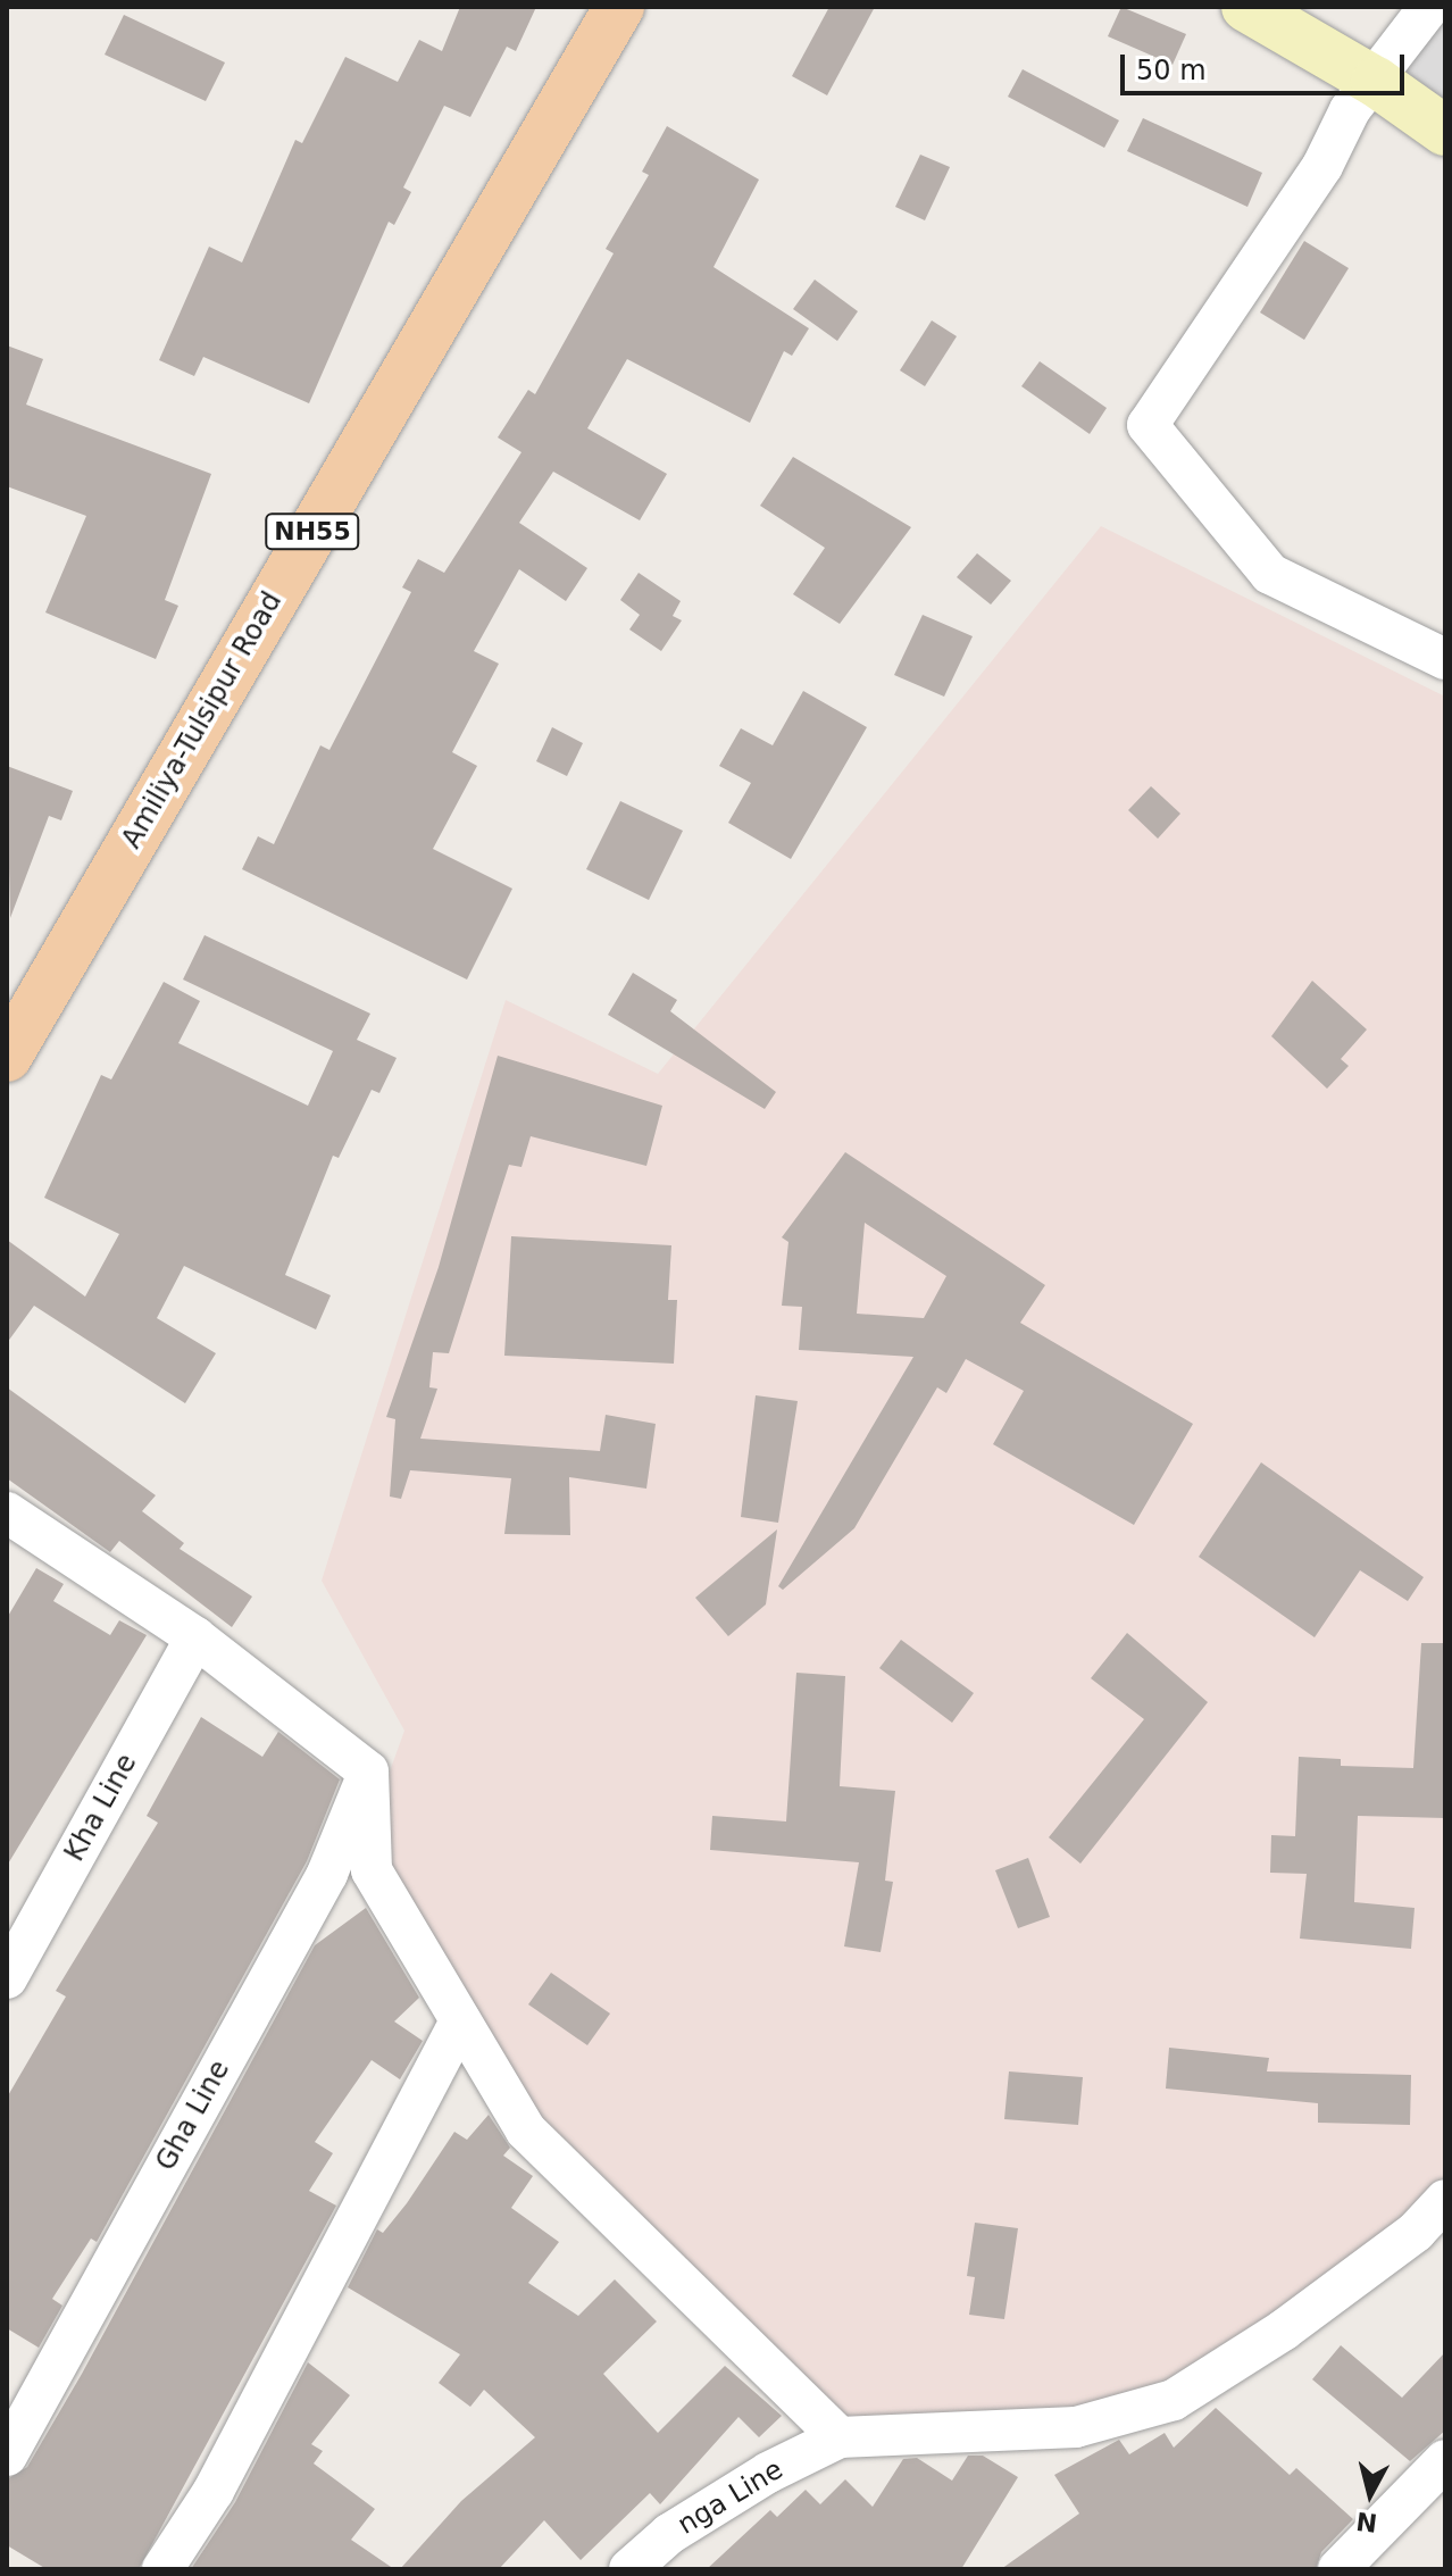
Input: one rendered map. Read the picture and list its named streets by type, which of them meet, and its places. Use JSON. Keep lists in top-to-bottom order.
{
  "streets": {
    "main road": ["NH55", "Amiliya-Tulsipur Road"],
    "street": ["Kha Line", "Gha Line", "nga Line"]
  },
  "scale_bar": "50 m",
  "north": "bottom"
}
